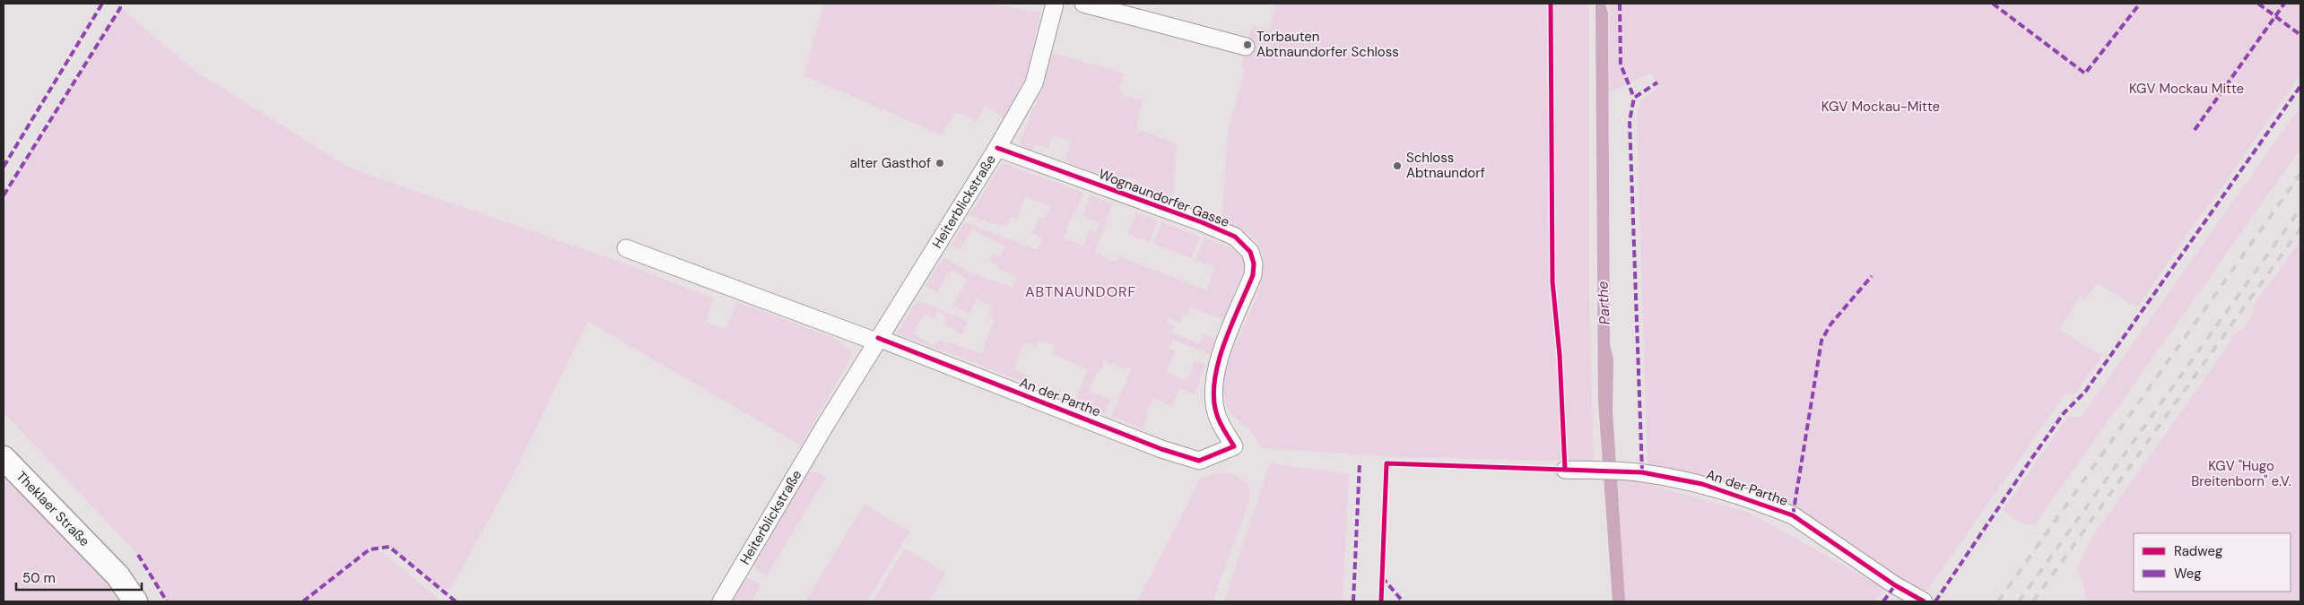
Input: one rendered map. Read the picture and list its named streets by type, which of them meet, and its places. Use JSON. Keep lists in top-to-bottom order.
{
  "streets": {
    "main road": ["Theklaer Straße"],
    "street": ["Wognaundorfer Gasse", "Heiterblickstraße", "An der Parthe"]
  },
  "crossings": [
    ["Wognaundorfer Gasse", "Heiterblickstraße"],
    ["Wognaundorfer Gasse", "An der Parthe"],
    ["Heiterblickstraße", "An der Parthe"]
  ],
  "districts": ["ABTNAUNDORF"],
  "water": ["Parthe"],
  "parks": ["KGV Mockau Mitte", "KGV Mockau-Mitte", "KGV \"Hugo Breitenborn\" e.V."],
  "places": ["Torbauten Abtnaundorfer Schloss", "alter Gasthof", "Schloss Abtnaundorf"],
  "legend": ["Radweg", "Weg"],
  "scale_bar": "50 m"
}
